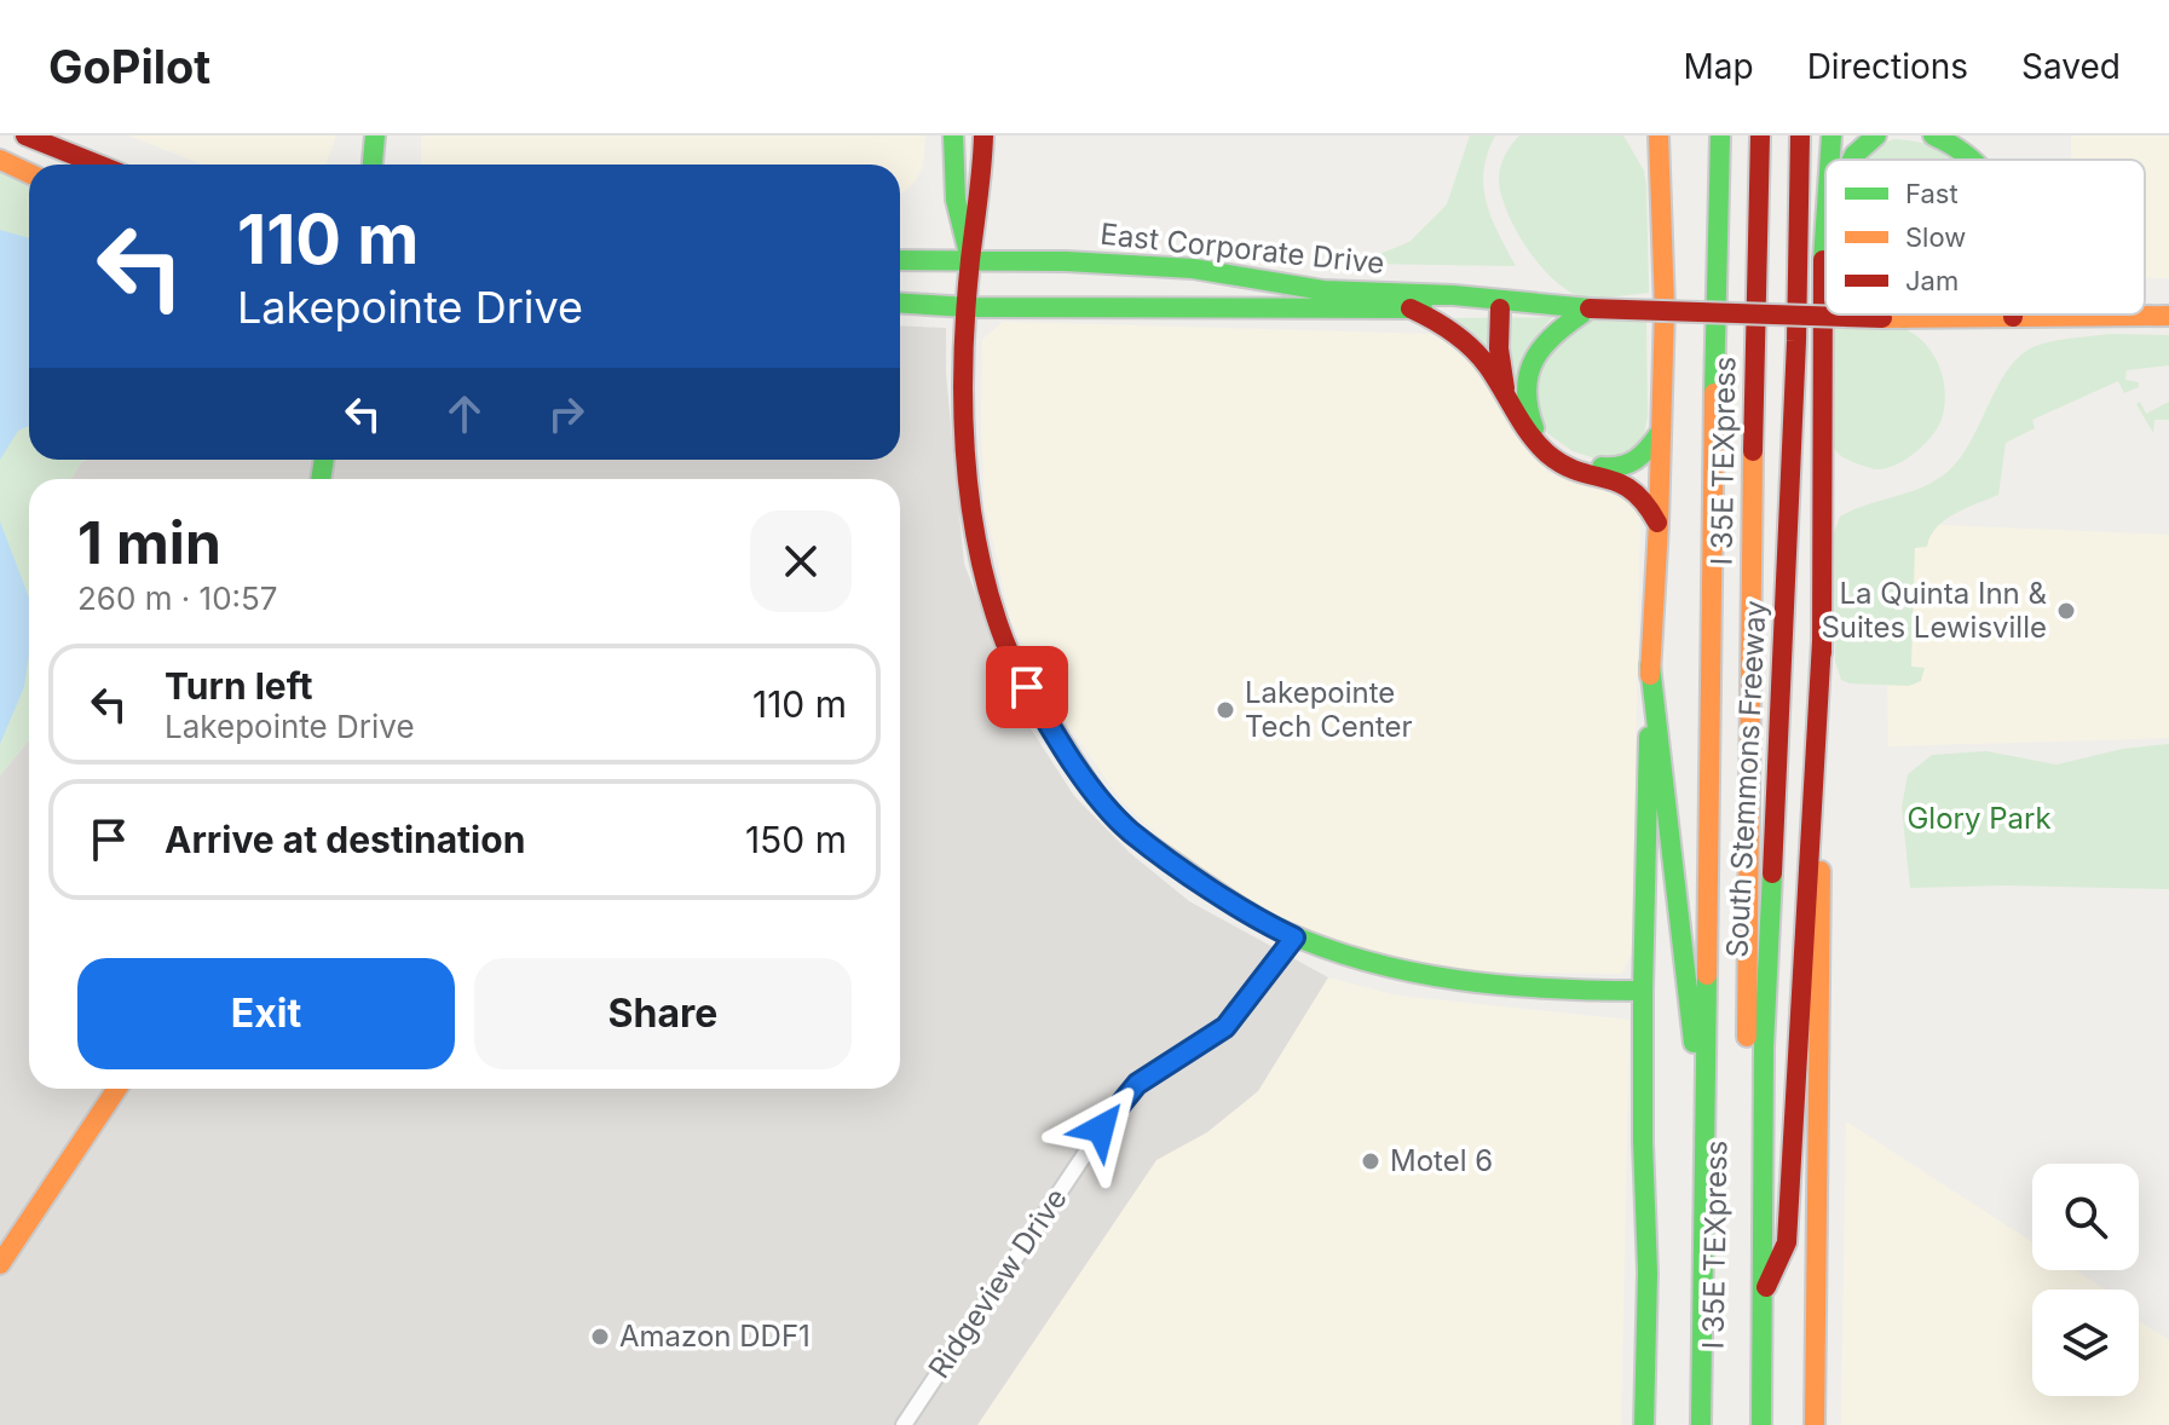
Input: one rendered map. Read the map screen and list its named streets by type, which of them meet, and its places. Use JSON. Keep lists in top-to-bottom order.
{
  "streets": {
    "main road": ["East Corporate Drive", "I 35E TEXpress", "South Stemmons Freeway"],
    "street": ["Ridgeview Drive"]
  },
  "parks": ["Glory Park"],
  "places": [
    "La Quinta Inn & Suites Lewisville",
    "Lakepointe Tech Center",
    "Motel 6",
    "Amazon DDF1"
  ],
  "legend": ["Fast", "Slow", "Jam"],
  "page": {
    "header": "GoPilot",
    "nav": ["Map", "Directions", "Saved"],
    "turn": ["110 m", "Lakepointe Drive"],
    "heading": ["1 min", "260 m · 10:57"],
    "list": [
      {
        "name": "Turn left",
        "note": "Lakepointe Drive",
        "value": "110 m"
      },
      {
        "name": "Arrive at destination",
        "value": "150 m"
      }
    ],
    "buttons": ["Exit", "Share"]
  }
}
